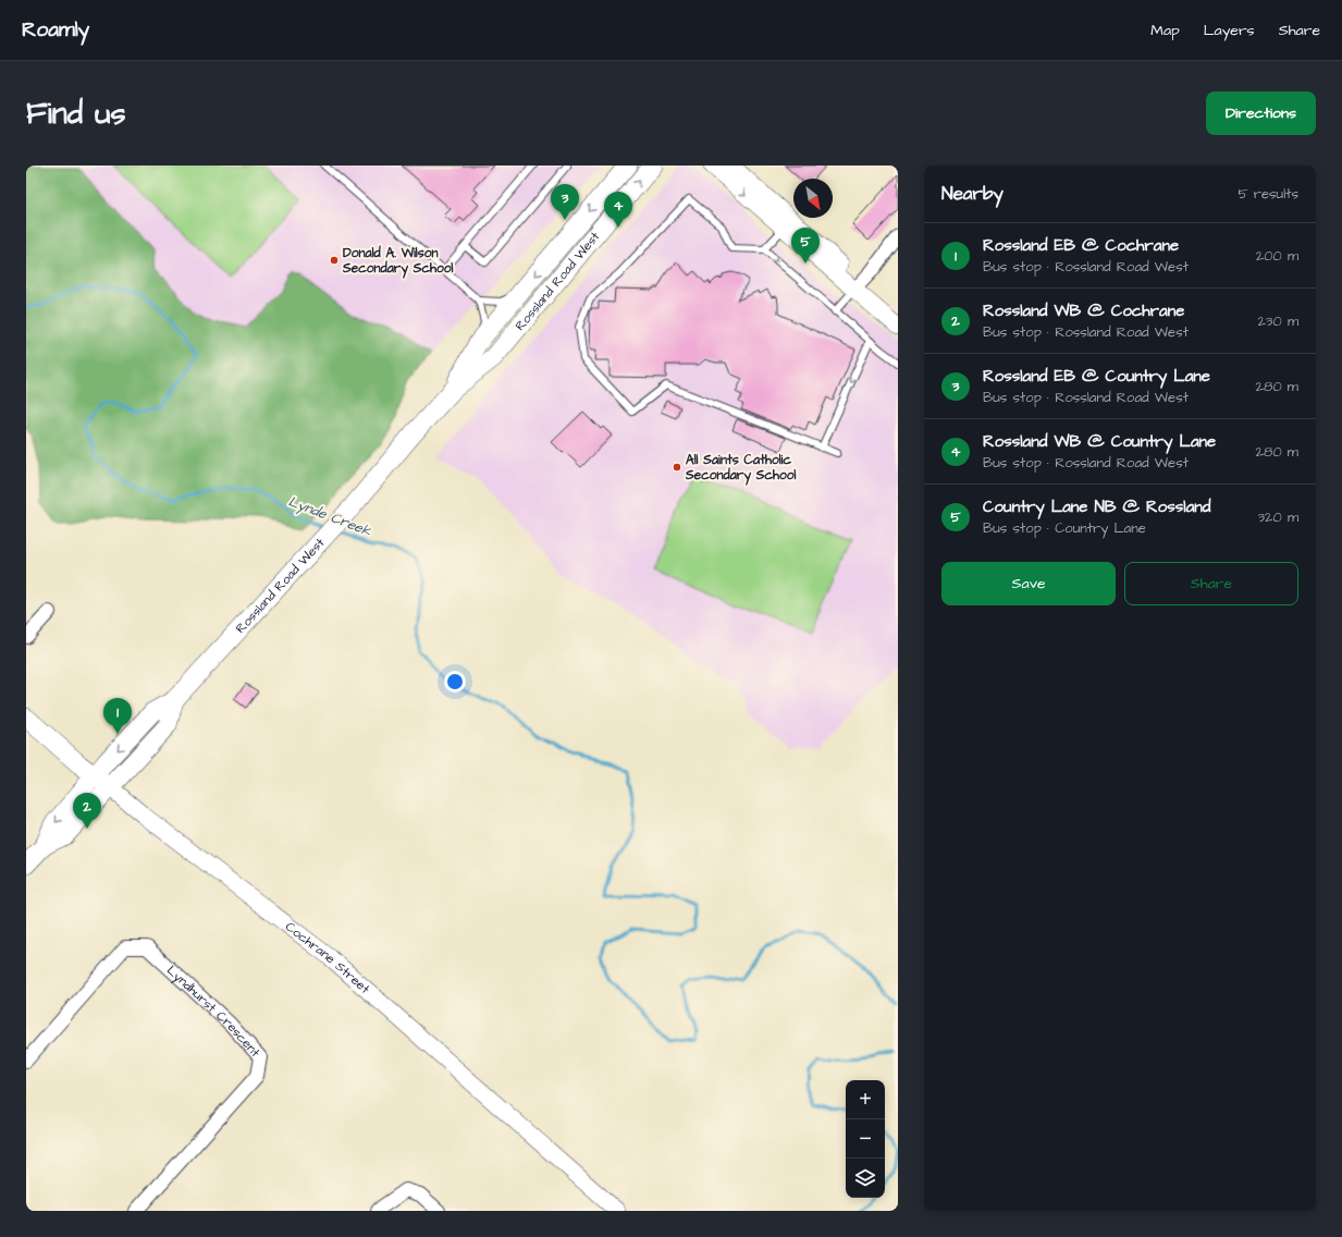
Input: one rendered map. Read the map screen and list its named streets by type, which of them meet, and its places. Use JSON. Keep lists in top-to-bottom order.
{
  "streets": {
    "main road": ["Rossland Road West", "Cochrane Street"],
    "street": ["Lyndhurst Crescent"]
  },
  "crossings": [
    ["Rossland Road West", "Cochrane Street"]
  ],
  "water": ["Lynde Creek"],
  "places": ["Donald A. Wilson Secondary School", "All Saints Catholic Secondary School"],
  "north": "bottom right",
  "page": {
    "header": "Roamly",
    "nav": ["Map", "Layers", "Share"],
    "buttons": [
      "Directions",
      ["Save", "Share"]
    ],
    "title": "Find us",
    "heading": ["Nearby", "5 results"],
    "pins": [
      "3",
      "4",
      "5",
      "1",
      "2"
    ],
    "list": [
      {
        "mark": "1",
        "name": "Rossland EB @ Cochrane",
        "note": "Bus stop · Rossland Road West",
        "value": "200 m"
      },
      {
        "mark": "2",
        "name": "Rossland WB @ Cochrane",
        "note": "Bus stop · Rossland Road West",
        "value": "230 m"
      },
      {
        "mark": "3",
        "name": "Rossland EB @ Country Lane",
        "note": "Bus stop · Rossland Road West",
        "value": "280 m"
      },
      {
        "mark": "4",
        "name": "Rossland WB @ Country Lane",
        "note": "Bus stop · Rossland Road West",
        "value": "280 m"
      },
      {
        "mark": "5",
        "name": "Country Lane NB @ Rossland",
        "note": "Bus stop · Country Lane",
        "value": "320 m"
      }
    ],
    "map_buttons": ["+", "−"]
  }
}
